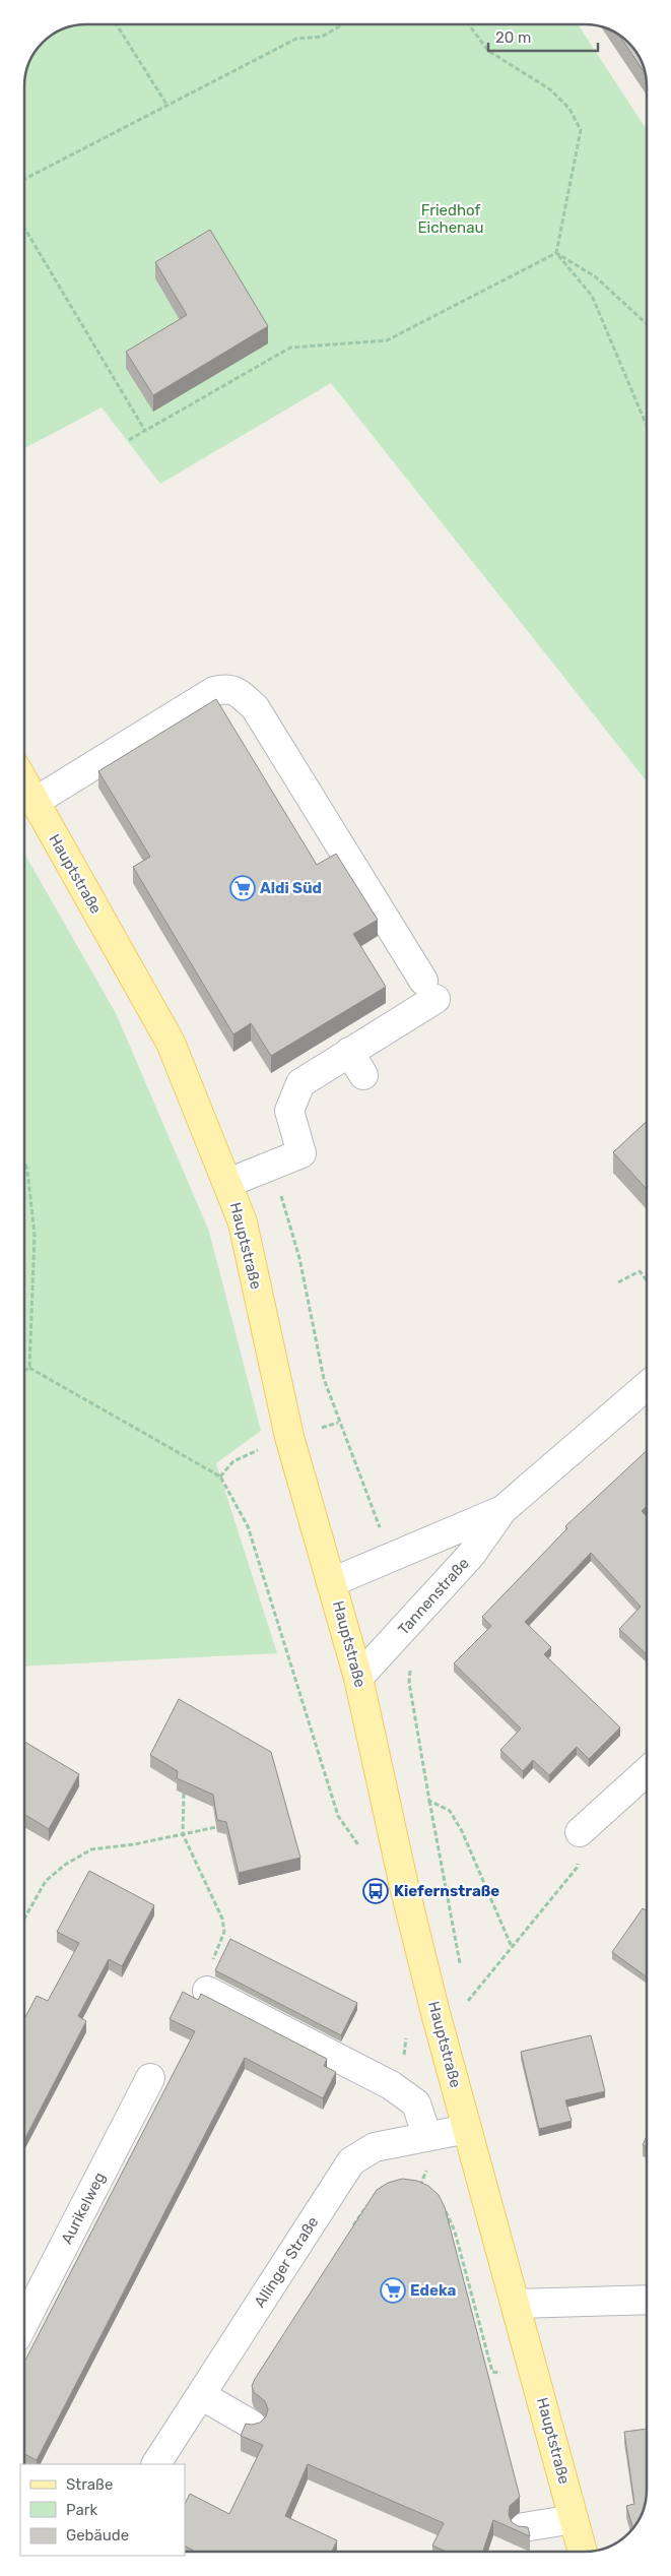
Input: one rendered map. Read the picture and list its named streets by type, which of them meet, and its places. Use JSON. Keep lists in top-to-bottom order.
{
  "streets": {
    "main road": ["Hauptstraße"],
    "street": ["Tannenstraße", "Aurikelweg", "Allinger Straße"]
  },
  "crossings": [
    ["Hauptstraße", "Tannenstraße"],
    ["Hauptstraße", "Allinger Straße"]
  ],
  "parks": ["Friedhof Eichenau"],
  "places": {
    "supermarket": ["Aldi Süd", "Edeka"],
    "bus stop": ["Kiefernstraße"]
  },
  "legend": ["Straße", "Park", "Gebäude"],
  "scale_bar": "20 m"
}
